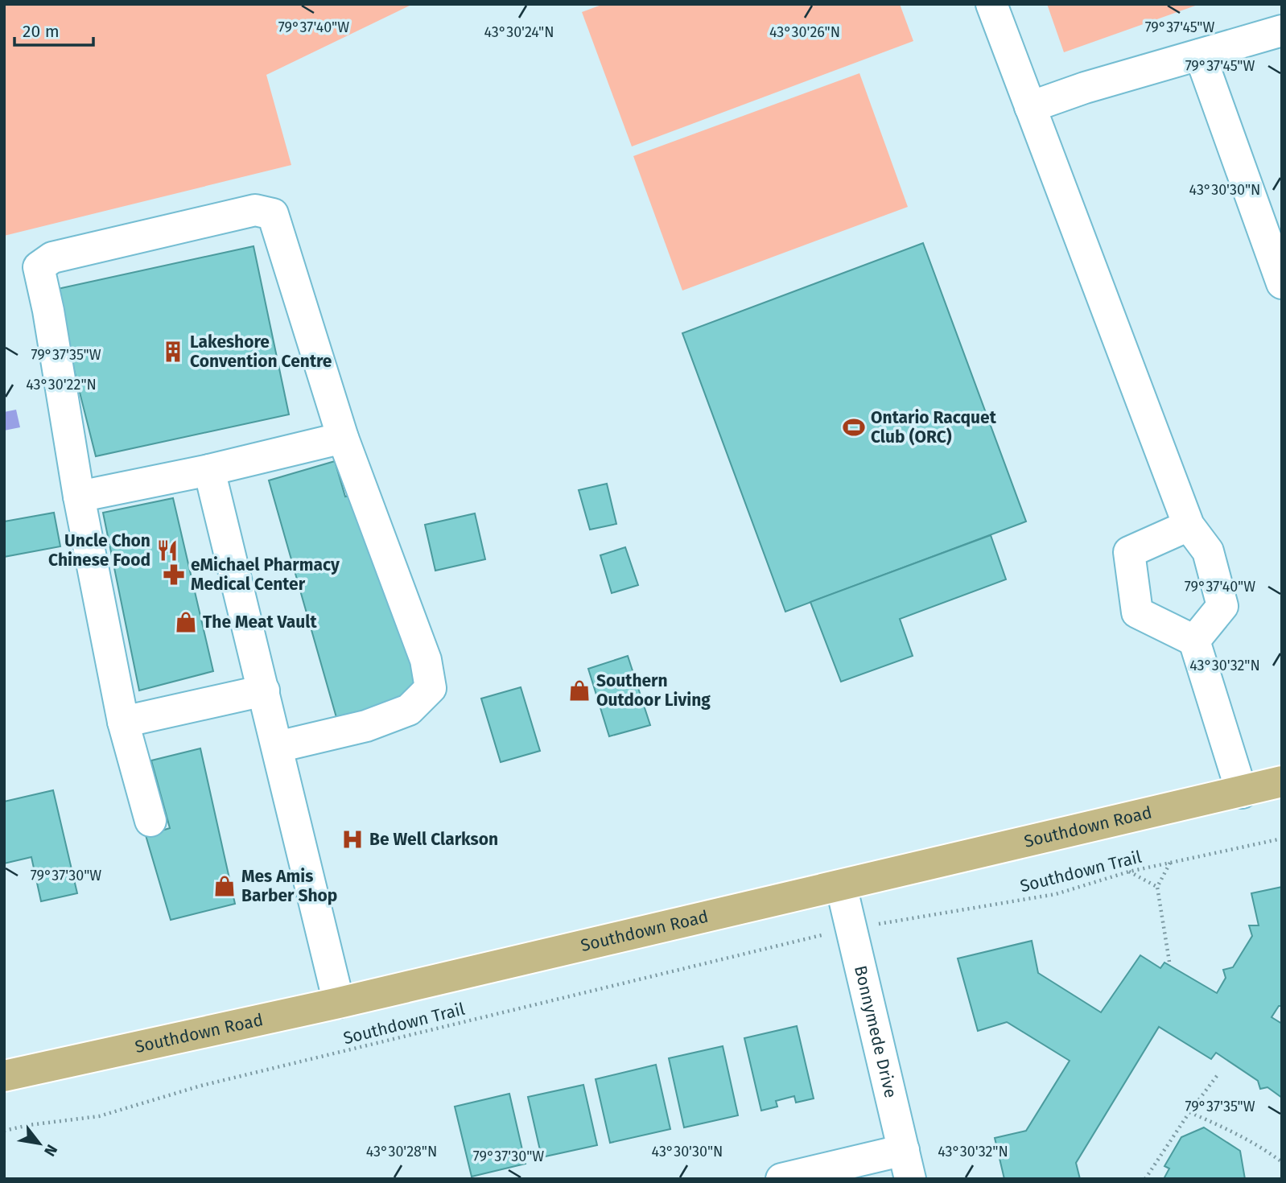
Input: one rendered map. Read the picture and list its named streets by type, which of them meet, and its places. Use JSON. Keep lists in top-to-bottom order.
{
  "streets": {
    "main road": ["Southdown Road"],
    "street": ["Bonnymede Drive"],
    "path": ["Southdown Trail"]
  },
  "crossings": [
    ["Southdown Road", "Bonnymede Drive"]
  ],
  "places": {
    "building": ["Lakeshore Convention Centre"],
    "sports": ["Ontario Racquet Club (ORC)"],
    "restaurant": ["Uncle Chon Chinese Food"],
    "pharmacy": ["eMichael Pharmacy Medical Center"],
    "shop": ["The Meat Vault", "Southern Outdoor Living", "Mes Amis Barber Shop"],
    "hospital": ["Be Well Clarkson"]
  },
  "scale_bar": "20 m",
  "north": "bottom right",
  "coordinates": [
    "79°37'40\"W",
    "79°37'45\"W",
    "43°30'24\"N",
    "43°30'26\"N",
    "43°30'30\"N",
    "79°37'35\"W",
    "43°30'22\"N",
    "43°30'32\"N",
    "79°37'30\"W",
    "43°30'28\"N"
  ]
}
